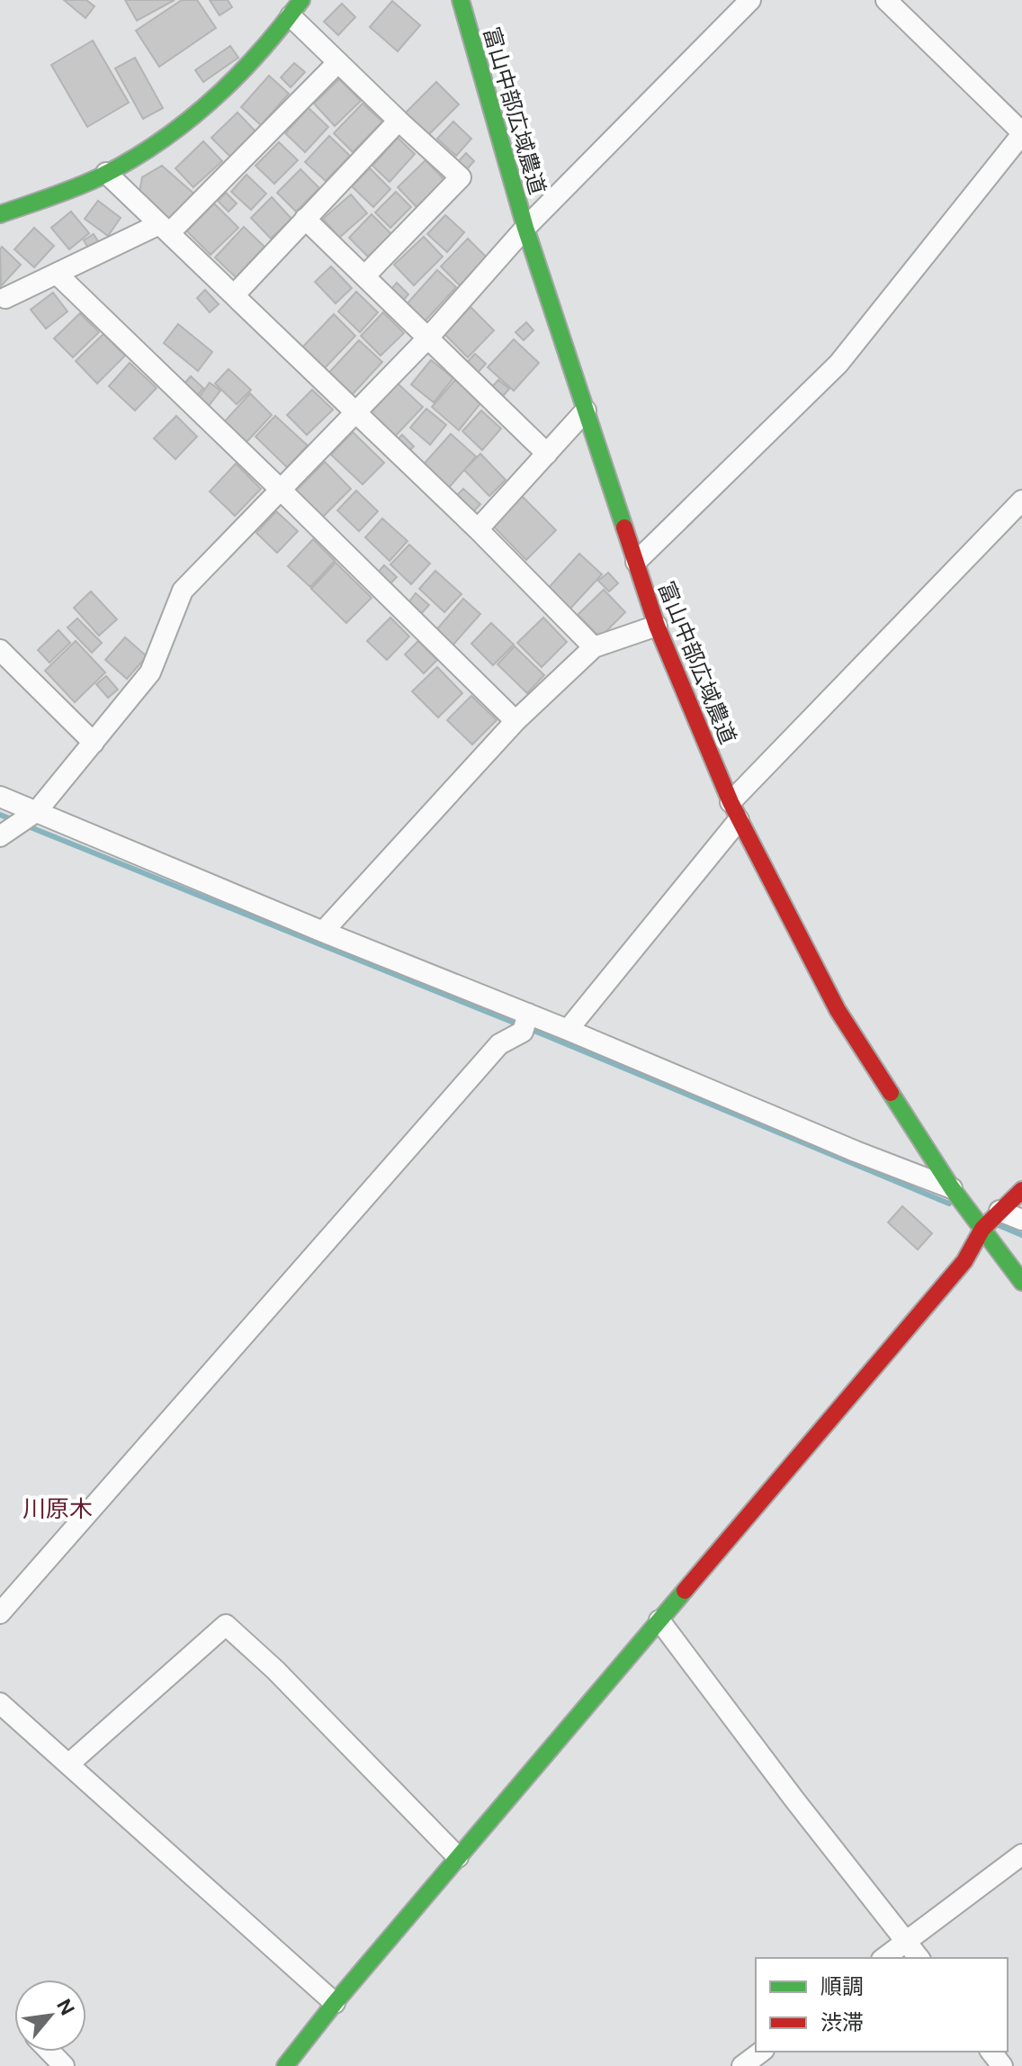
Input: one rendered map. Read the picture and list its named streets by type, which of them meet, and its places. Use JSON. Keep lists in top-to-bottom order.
{
  "streets": {
    "street": ["富山中部広域農道"]
  },
  "districts": ["川原木"],
  "legend": ["順調", "渋滞"],
  "north": "top right"
}
